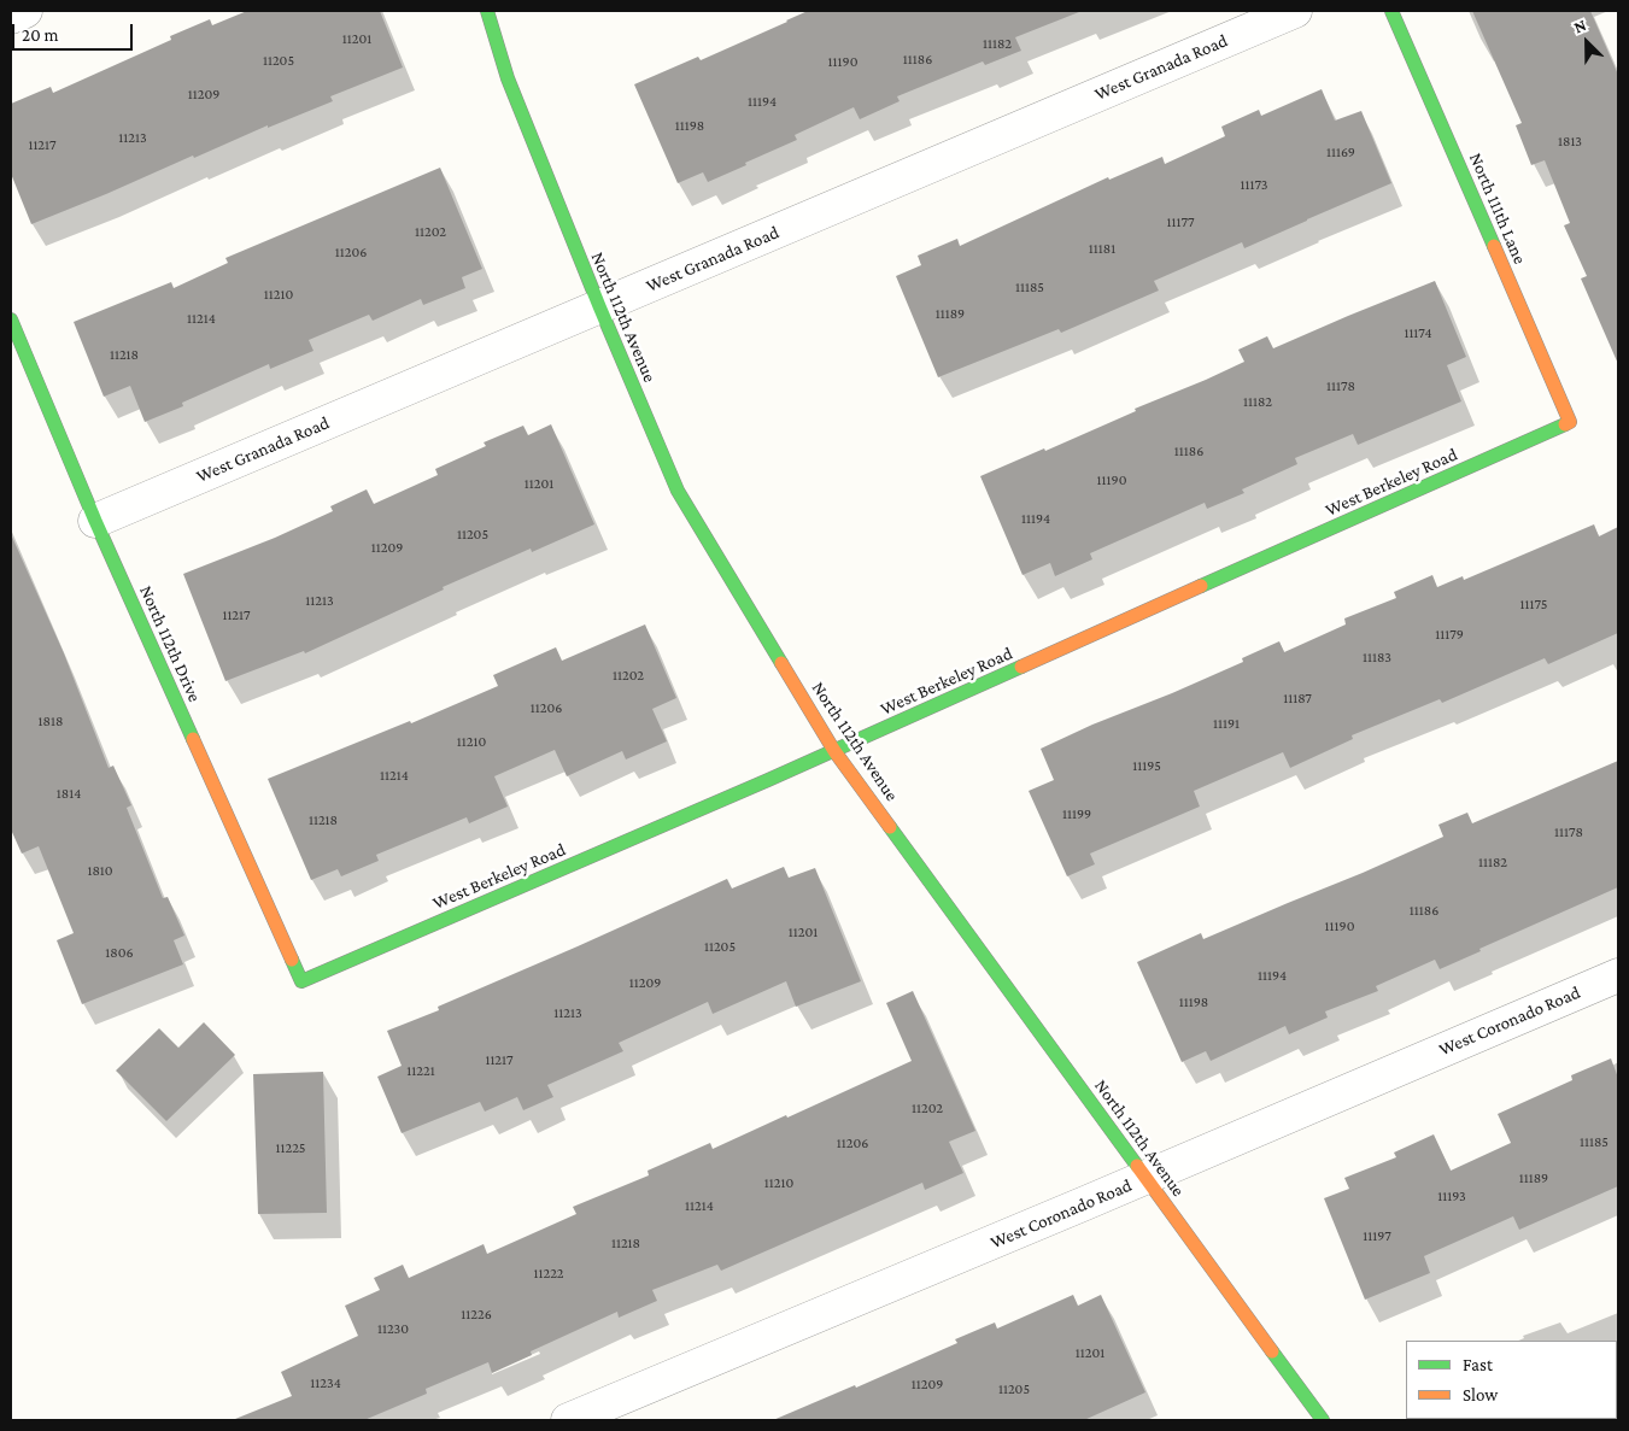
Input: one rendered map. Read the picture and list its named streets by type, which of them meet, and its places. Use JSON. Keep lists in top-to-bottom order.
{
  "streets": {
    "street": [
      "West Granada Road",
      "North 111th Lane",
      "North 112th Avenue",
      "West Berkeley Road",
      "North 112th Drive",
      "West Coronado Road"
    ]
  },
  "crossings": [
    ["West Granada Road", "North 112th Avenue"],
    ["West Granada Road", "North 112th Drive"],
    ["North 111th Lane", "West Berkeley Road"],
    ["North 112th Avenue", "West Berkeley Road"],
    ["North 112th Avenue", "West Coronado Road"],
    ["West Berkeley Road", "North 112th Drive"]
  ],
  "house_numbers": [
    "11201",
    "11182",
    "11186",
    "11205",
    "11190",
    "11209",
    "11194",
    "11198",
    "11213",
    "1813",
    "11217",
    "11169",
    "11173",
    "11177",
    "11202",
    "11181",
    "11206",
    "11185",
    "11210",
    "11189",
    "11214",
    "11174",
    "11218",
    "11178",
    "11182",
    "11186",
    "11190",
    "11201",
    "11194",
    "11205",
    "11209",
    "11213",
    "11175",
    "11217",
    "11179",
    "11183",
    "11202",
    "11187",
    "11206",
    "1818",
    "11191",
    "11210",
    "11195",
    "11214",
    "1814",
    "11199",
    "11218",
    "11178",
    "11182",
    "1810",
    "11186",
    "11190",
    "11201",
    "11205",
    "1806",
    "11194",
    "11209",
    "11198",
    "11213",
    "11217",
    "11221",
    "11202",
    "11185",
    "11206",
    "11225",
    "11189",
    "11210",
    "11193",
    "11214",
    "11197",
    "11218",
    "11222",
    "11226",
    "11230",
    "11201",
    "11234",
    "11209",
    "11205"
  ],
  "legend": ["Fast", "Slow"],
  "scale_bar": "20 m",
  "north": "top left"
}
